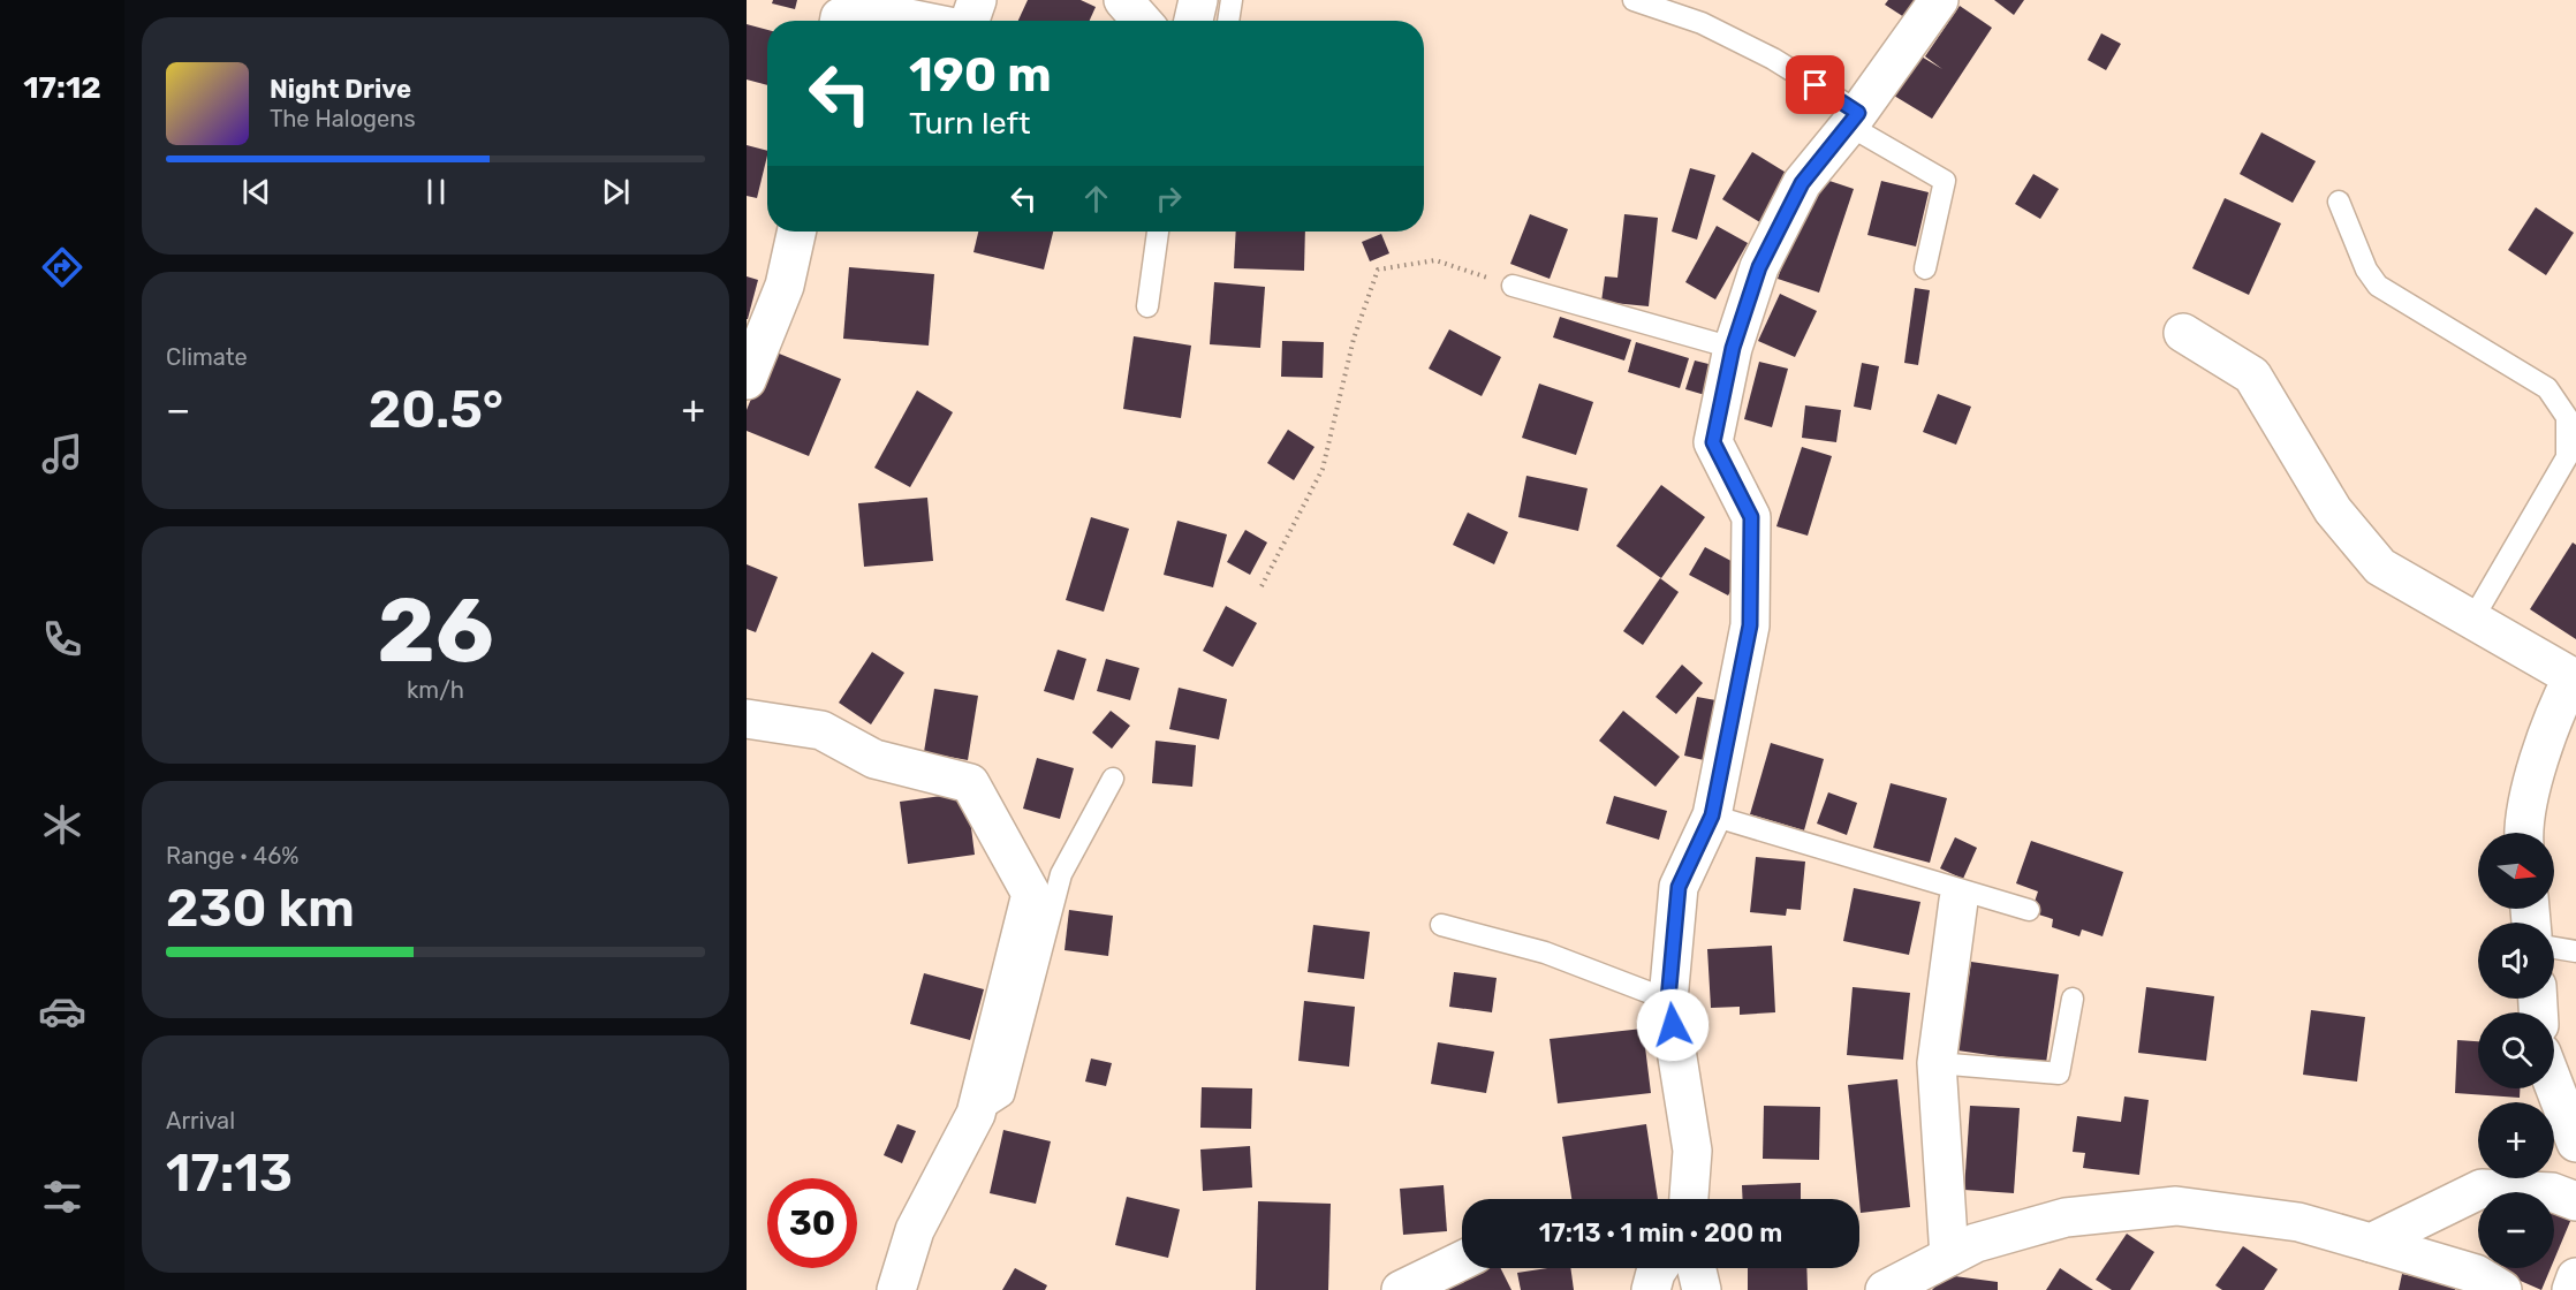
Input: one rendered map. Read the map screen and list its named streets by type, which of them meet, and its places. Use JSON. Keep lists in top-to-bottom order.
{
  "north": "right",
  "page": {
    "tabs": "17:12",
    "turn": ["190 m", "Turn left"],
    "song": ["Night Drive", "The Halogens"],
    "tile": [
      "Climate",
      ["26", "km/h"],
      ["Range · 46%", "230 km"],
      ["Arrival", "17:13"]
    ],
    "heat": ["−", "20.5°", "+"],
    "map_buttons": ["+", "−"],
    "limit": "30",
    "trip": "17:13 · 1 min · 200 m"
  }
}
